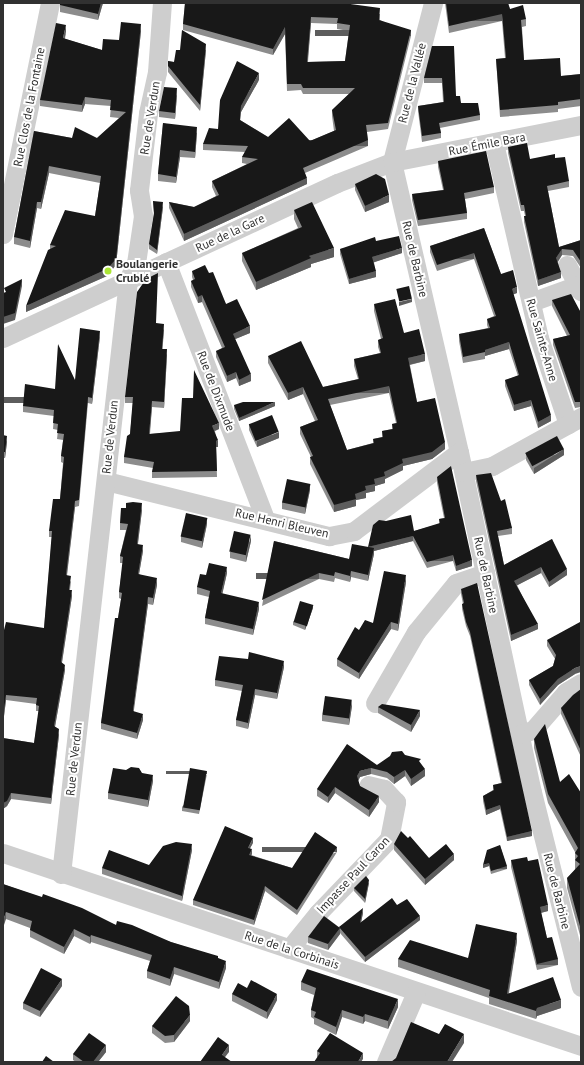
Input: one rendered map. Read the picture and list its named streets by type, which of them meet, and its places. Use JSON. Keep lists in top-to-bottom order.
{
  "streets": {
    "street": [
      "Rue de la Vallée",
      "Rue Clos de la Fontaine",
      "Rue de Verdun",
      "Rue Émile Bara",
      "Rue de la Gare",
      "Rue de Barbine",
      "Rue Sainte-Anne",
      "Rue de Dixmude",
      "Rue Henri Bleuven",
      "Impasse Paul Caron",
      "Rue de la Corbinais"
    ]
  },
  "crossings": [
    ["Rue de la Vallée", "Rue Émile Bara"],
    ["Rue de la Vallée", "Rue de la Gare"],
    ["Rue de la Vallée", "Rue de Barbine"],
    ["Rue de Verdun", "Rue de la Gare"],
    ["Rue de Verdun", "Rue Henri Bleuven"],
    ["Rue de Verdun", "Rue de la Corbinais"],
    ["Rue Émile Bara", "Rue de la Gare"],
    ["Rue Émile Bara", "Rue de Barbine"],
    ["Rue Émile Bara", "Rue Sainte-Anne"],
    ["Rue de la Gare", "Rue de Barbine"],
    ["Rue de la Gare", "Rue de Dixmude"],
    ["Rue de Barbine", "Rue Sainte-Anne"],
    ["Rue de Barbine", "Rue Henri Bleuven"],
    ["Rue de Dixmude", "Rue Henri Bleuven"],
    ["Impasse Paul Caron", "Rue de la Corbinais"]
  ],
  "places": ["Boulangerie Crublé"]
}
